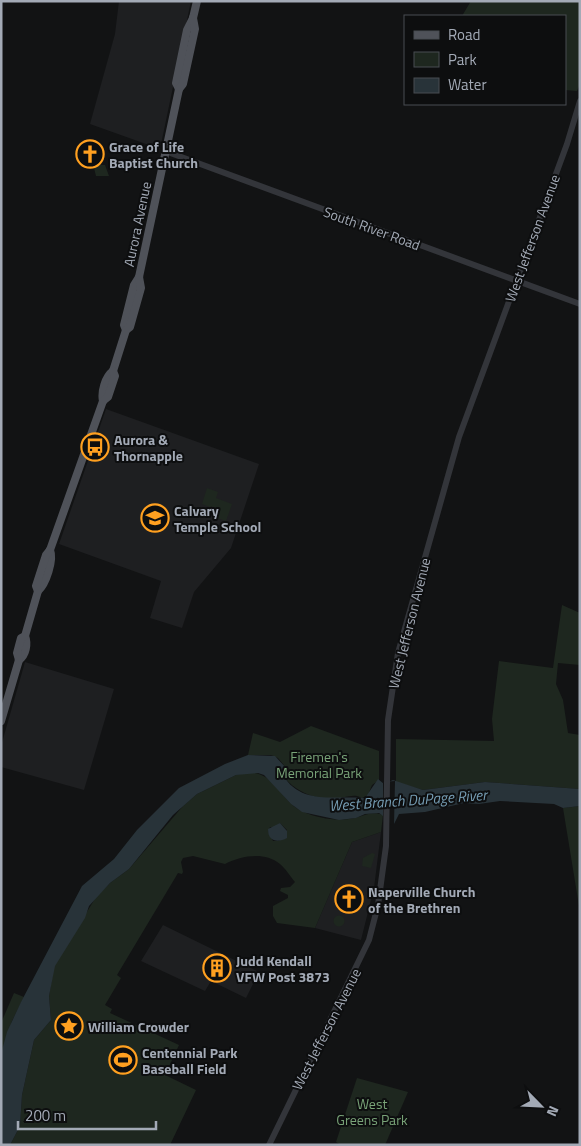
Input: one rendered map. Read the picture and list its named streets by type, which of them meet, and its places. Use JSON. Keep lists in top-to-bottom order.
{
  "streets": {
    "main road": ["Aurora Avenue"],
    "street": ["South River Road", "West Jefferson Avenue"]
  },
  "crossings": [
    ["Aurora Avenue", "South River Road"],
    ["South River Road", "West Jefferson Avenue"]
  ],
  "water": ["West Branch DuPage River"],
  "parks": ["Firemen's Memorial Park", "West Greens Park"],
  "places": {
    "church": ["Grace of Life Baptist Church", "Naperville Church of the Brethren"],
    "bus stop": ["Aurora & Thornapple"],
    "school or university": ["Calvary Temple School"],
    "building": ["Judd Kendall VFW Post 3873"],
    "place": ["William Crowder"],
    "sports": ["Centennial Park Baseball Field"]
  },
  "legend": ["Road", "Park", "Water"],
  "scale_bar": "200 m",
  "north": "bottom right"
}
